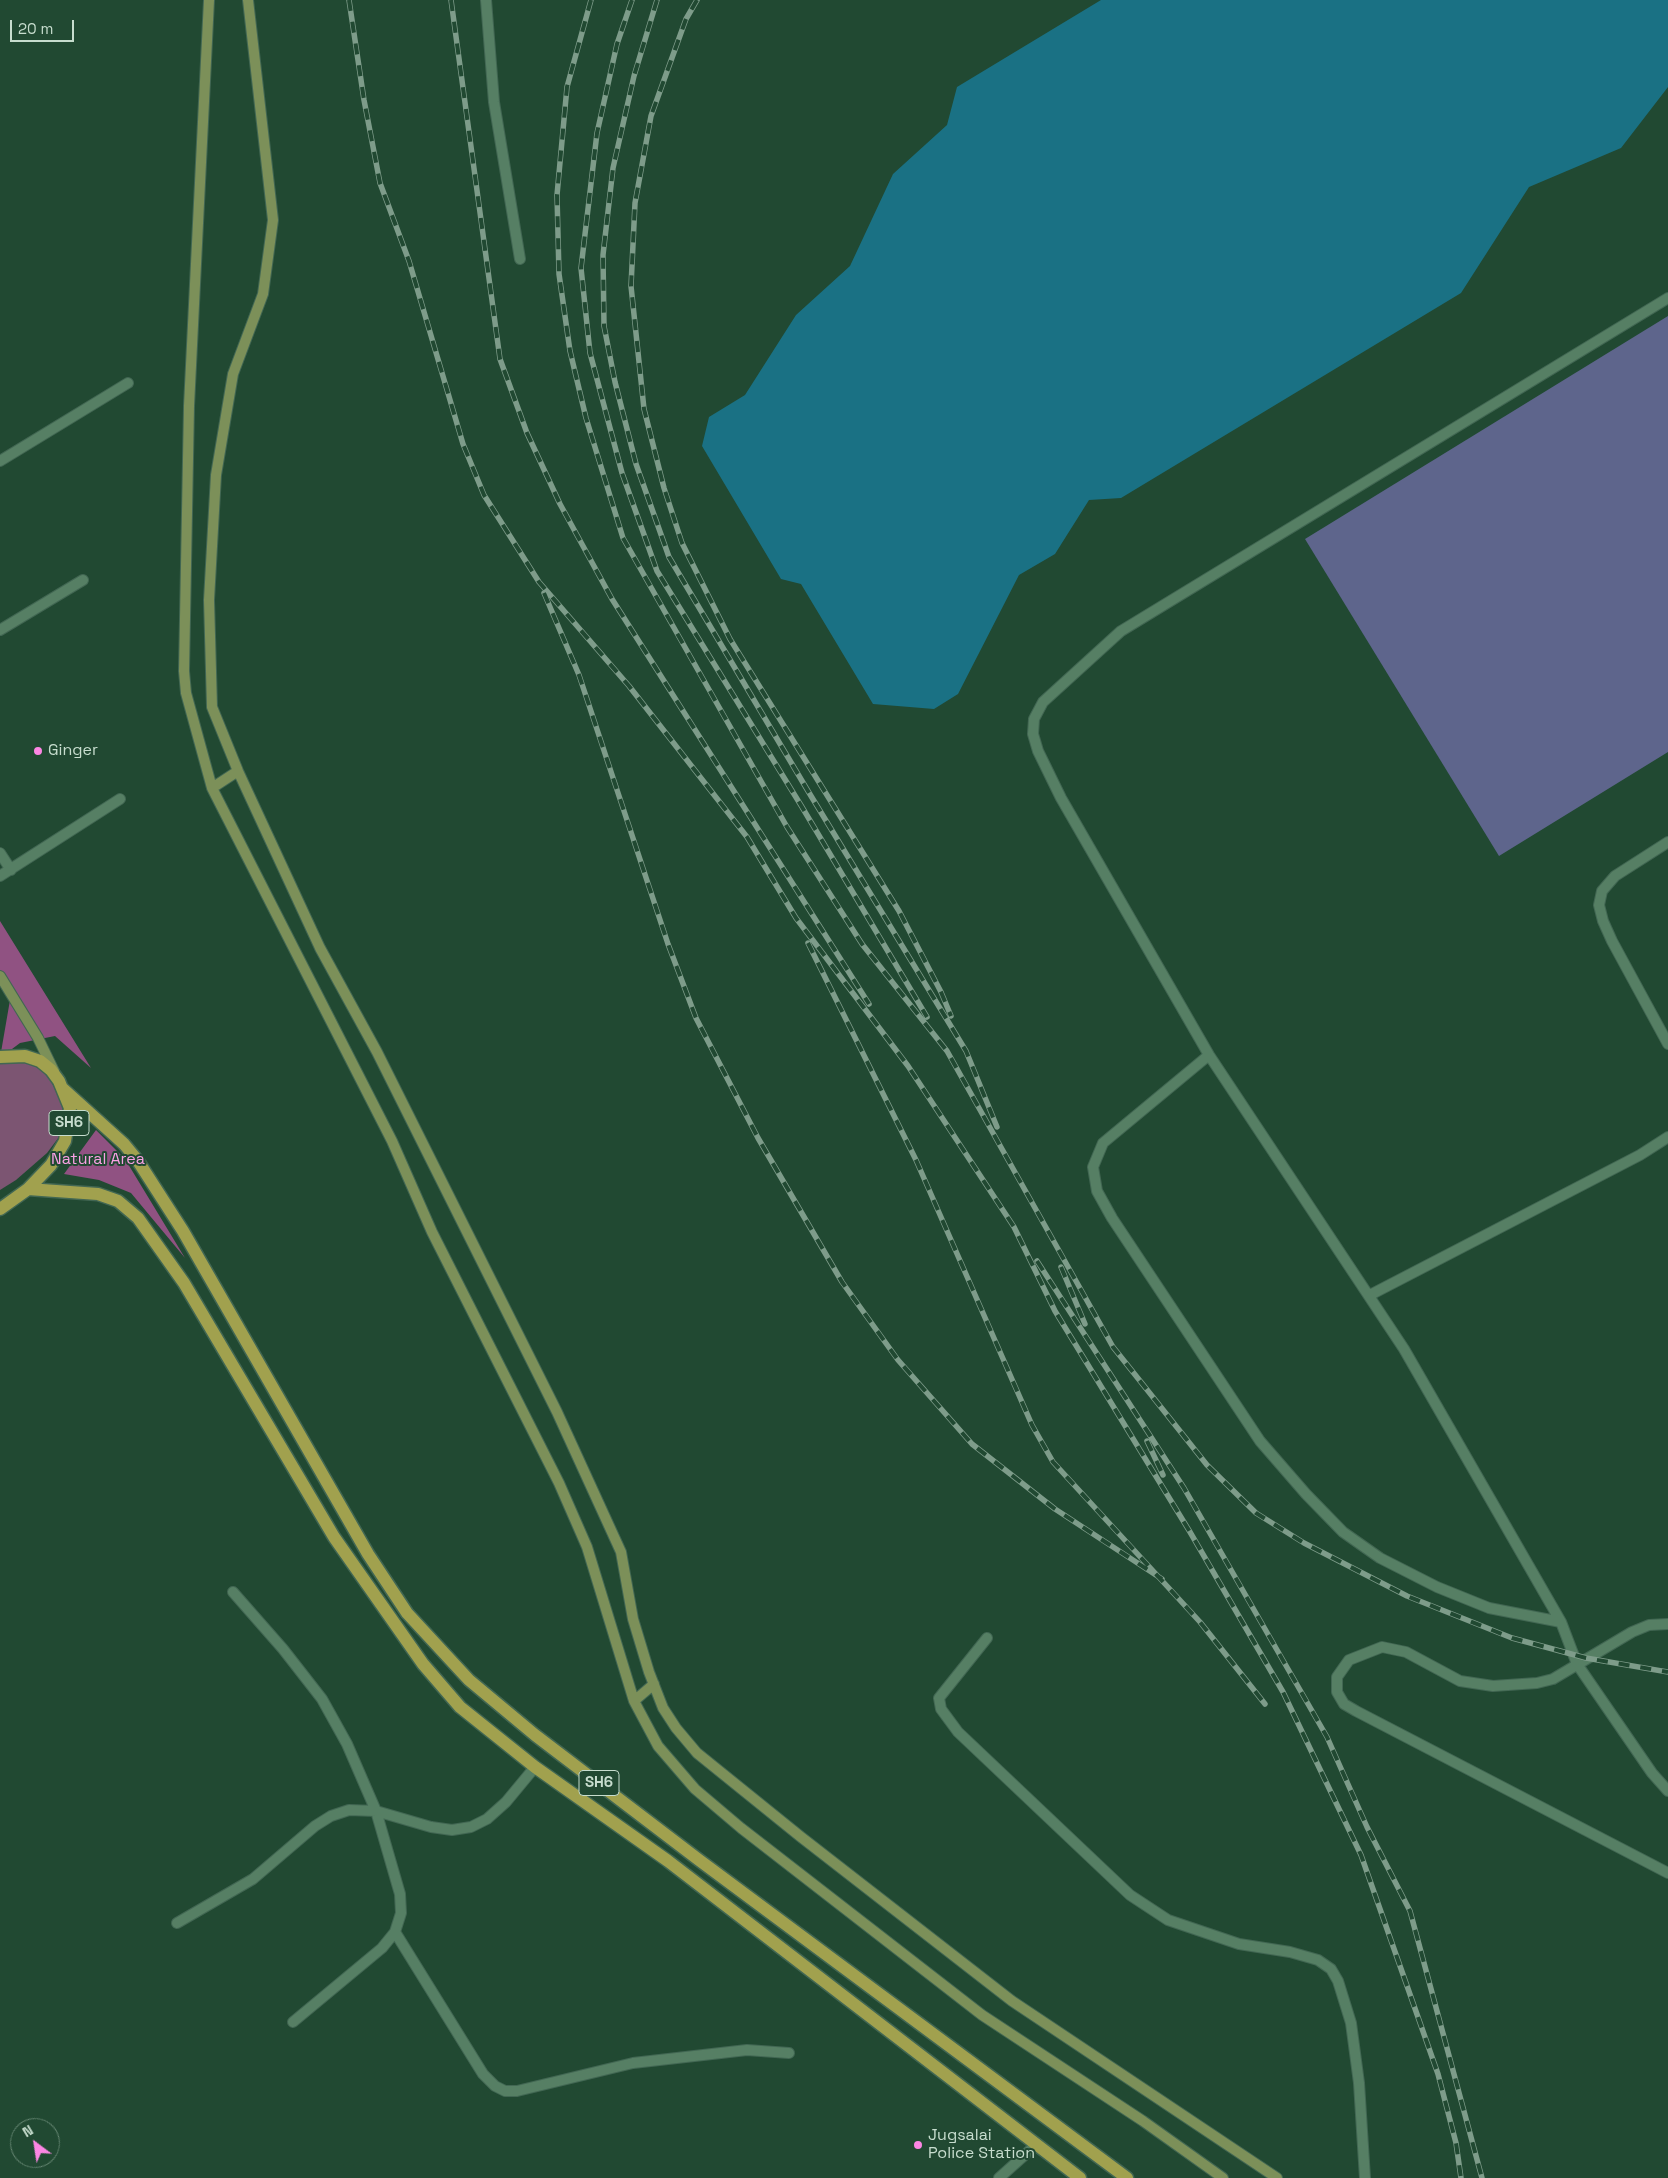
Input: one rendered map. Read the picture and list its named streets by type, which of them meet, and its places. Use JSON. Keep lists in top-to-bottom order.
{
  "streets": {
    "main road": ["SH6"]
  },
  "parks": ["Natural Area"],
  "places": ["Ginger", "Jugsalai Police Station"],
  "scale_bar": "20 m",
  "north": "top left"
}
